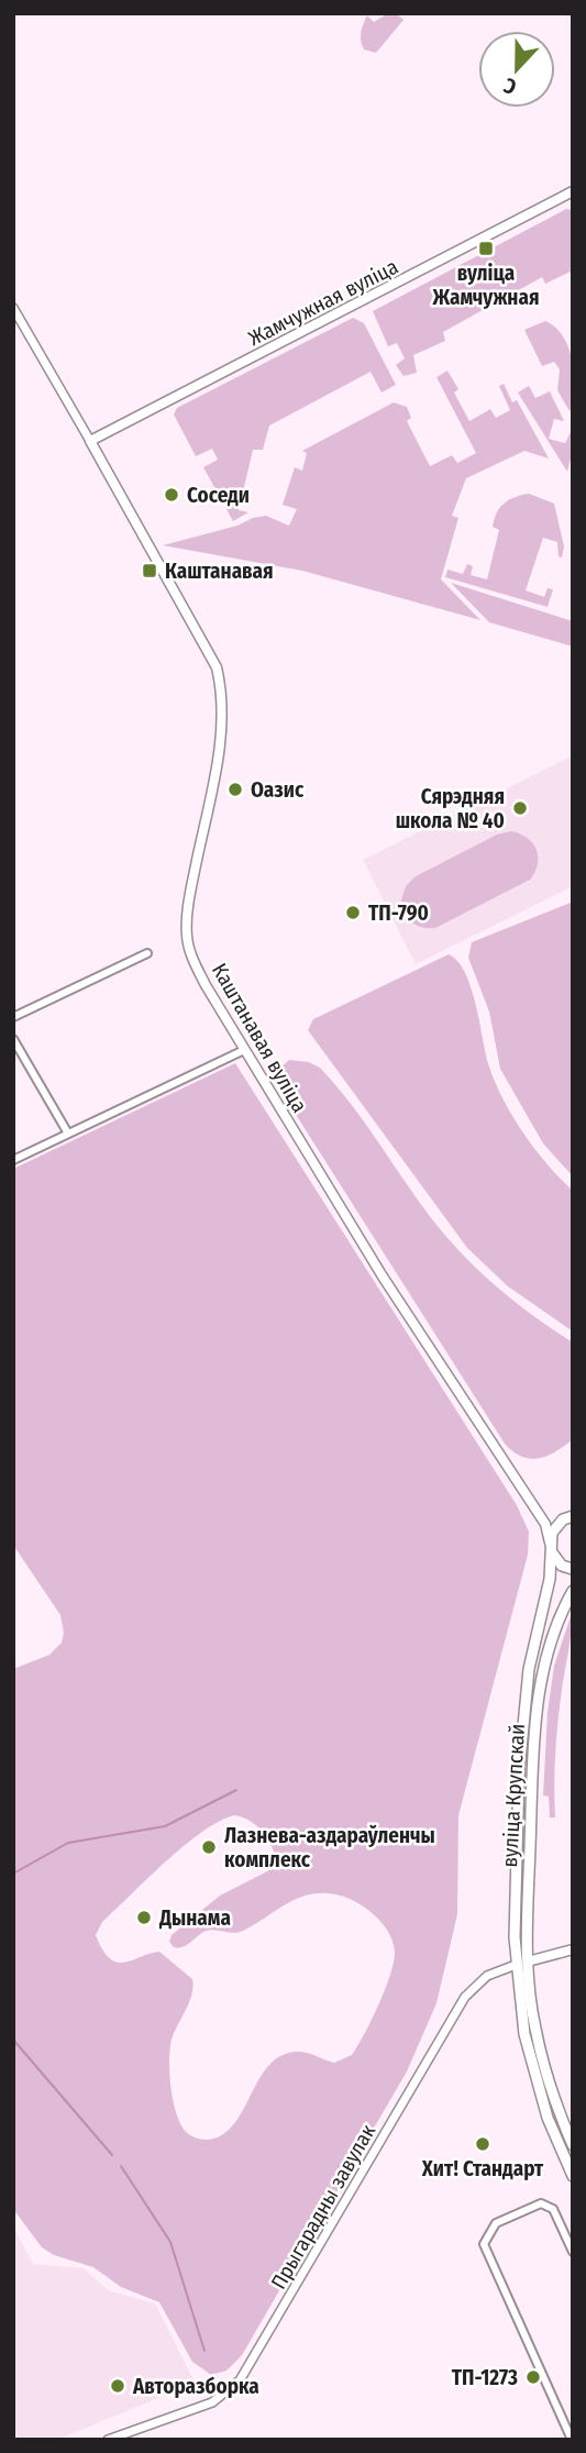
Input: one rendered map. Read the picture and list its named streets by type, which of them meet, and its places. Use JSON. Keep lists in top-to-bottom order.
{
  "streets": {
    "main road": ["Жамчужная вуліца", "Каштанавая вуліца", "вуліца Крупскай"],
    "street": ["Прыгарадны завулак"]
  },
  "crossings": [
    ["Жамчужная вуліца", "Каштанавая вуліца"],
    ["Каштанавая вуліца", "вуліца Крупскай"],
    ["вуліца Крупскай", "Прыгарадны завулак"]
  ],
  "places": {
    "transit": ["вуліца Жамчужная", "Каштанавая"],
    "other": [
      "Соседи",
      "Оазис",
      "Сярэдняя школа № 40",
      "ТП-790",
      "Лазнева-аздараўленчы комплекс",
      "Дынама",
      "Хит! Стандарт",
      "ТП-1273",
      "Авторазборка"
    ]
  },
  "north": "bottom"
}
